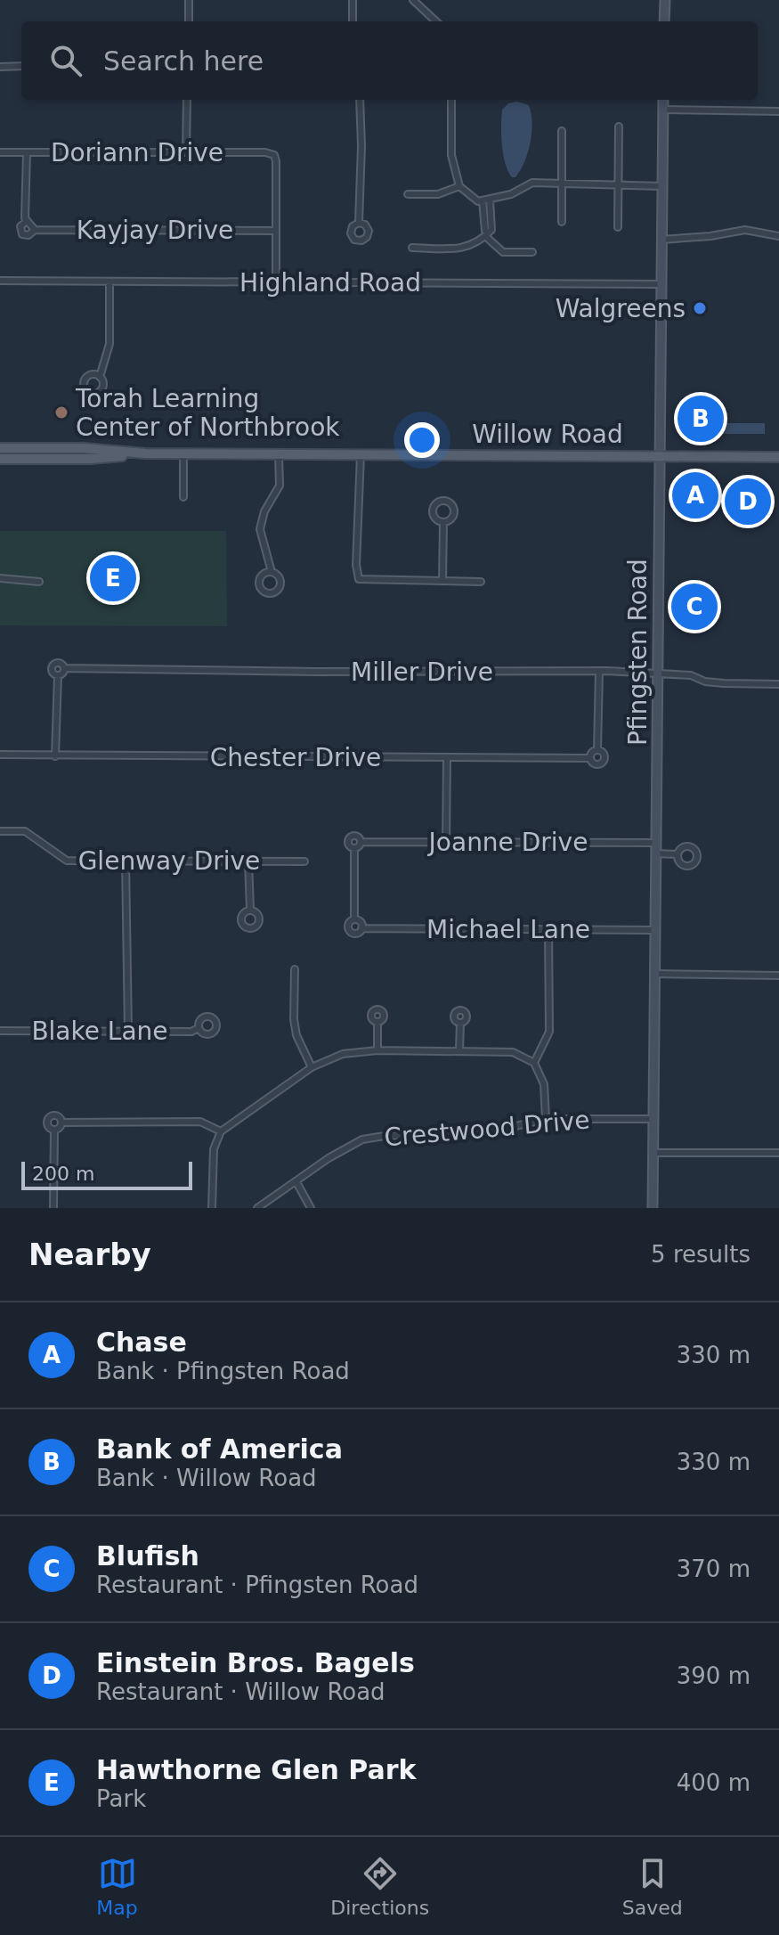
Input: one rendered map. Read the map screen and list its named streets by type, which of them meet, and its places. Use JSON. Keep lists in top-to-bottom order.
{
  "streets": {
    "main road": ["Willow Road", "Pfingsten Road"],
    "street": [
      "Doriann Drive",
      "Kayjay Drive",
      "Highland Road",
      "Miller Drive",
      "Chester Drive",
      "Joanne Drive",
      "Glenway Drive",
      "Michael Lane",
      "Blake Lane",
      "Crestwood Drive"
    ]
  },
  "crossings": [
    ["Doriann Drive", "Kayjay Drive"],
    ["Highland Road", "Pfingsten Road"],
    ["Willow Road", "Pfingsten Road"],
    ["Pfingsten Road", "Miller Drive"],
    ["Pfingsten Road", "Joanne Drive"],
    ["Pfingsten Road", "Michael Lane"],
    ["Pfingsten Road", "Crestwood Drive"]
  ],
  "places": ["Walgreens", "Torah Learning Center of Northbrook"],
  "scale_bar": "200 m",
  "page": {
    "search": "Search here",
    "pins": [
      "B",
      "A",
      "D",
      "E",
      "C"
    ],
    "scale": "200 m",
    "heading": ["Nearby", "5 results"],
    "list": [
      {
        "mark": "A",
        "name": "Chase",
        "note": "Bank · Pfingsten Road",
        "value": "330 m"
      },
      {
        "mark": "B",
        "name": "Bank of America",
        "note": "Bank · Willow Road",
        "value": "330 m"
      },
      {
        "mark": "C",
        "name": "Blufish",
        "note": "Restaurant · Pfingsten Road",
        "value": "370 m"
      },
      {
        "mark": "D",
        "name": "Einstein Bros. Bagels",
        "note": "Restaurant · Willow Road",
        "value": "390 m"
      },
      {
        "mark": "E",
        "name": "Hawthorne Glen Park",
        "note": "Park",
        "value": "400 m"
      }
    ],
    "nav": ["Map", "Directions", "Saved"]
  }
}
